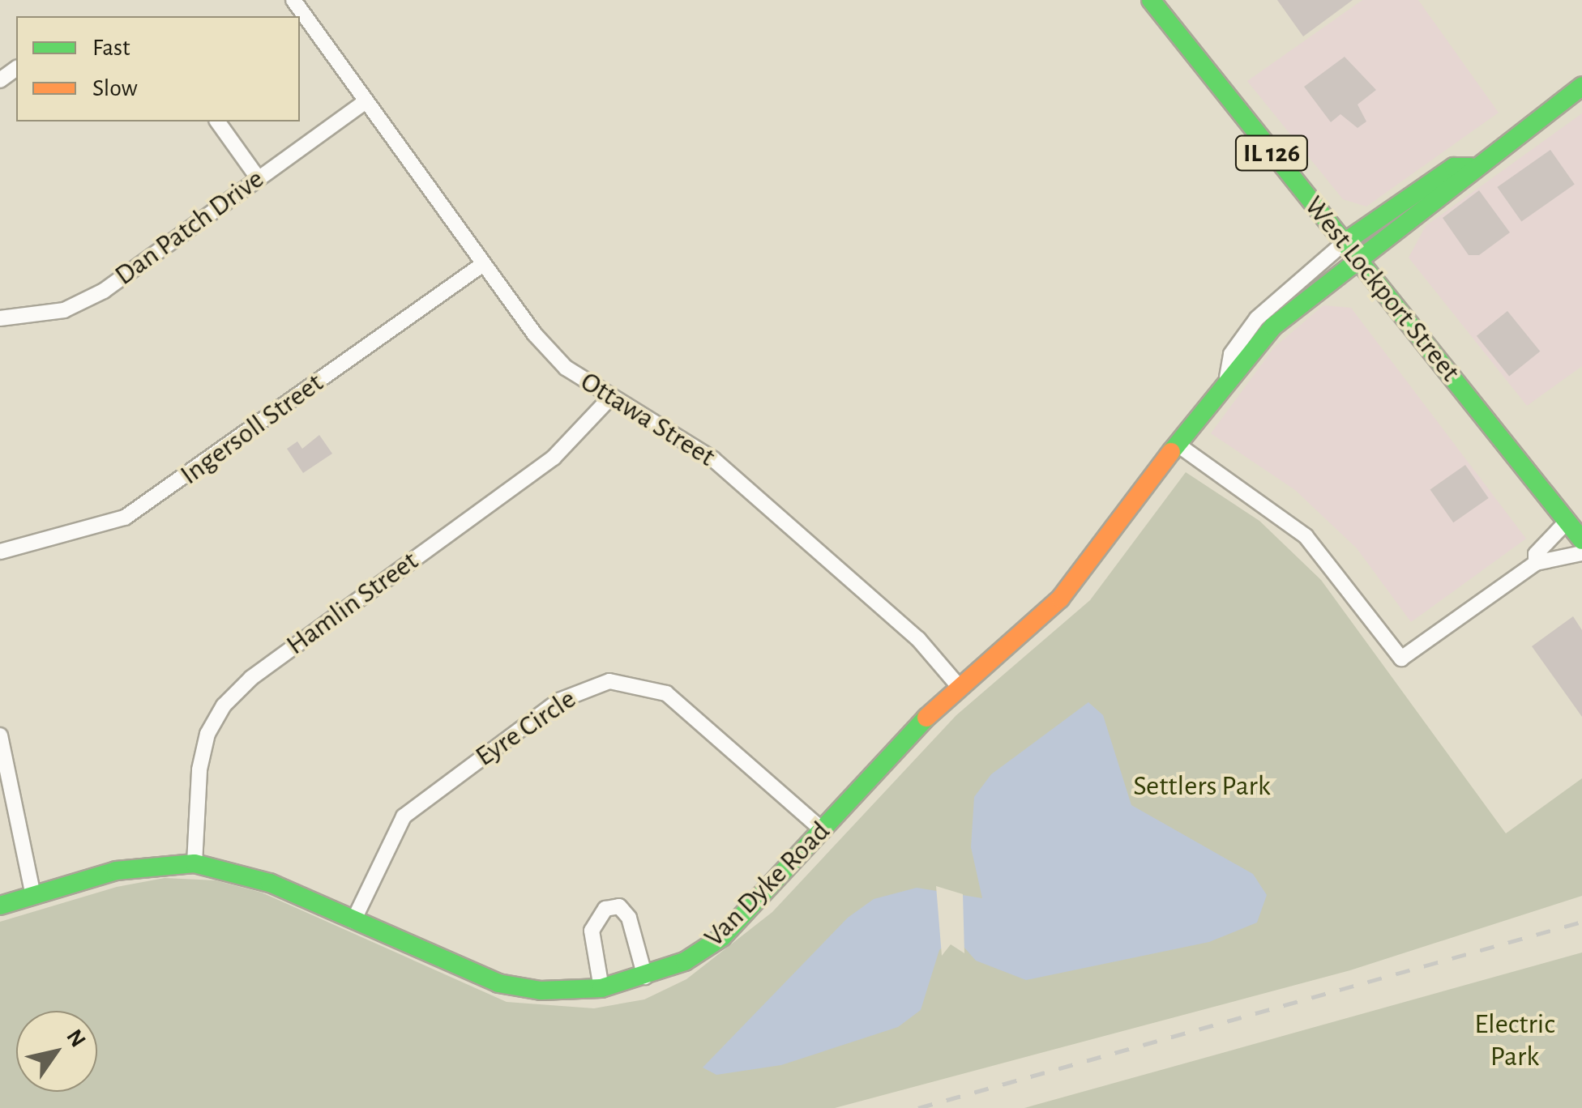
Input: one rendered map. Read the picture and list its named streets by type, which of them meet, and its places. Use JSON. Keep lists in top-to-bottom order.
{
  "streets": {
    "street": [
      "IL 126",
      "Dan Patch Drive",
      "West Lockport Street",
      "Ottawa Street",
      "Ingersoll Street",
      "Hamlin Street",
      "Eyre Circle",
      "Van Dyke Road"
    ]
  },
  "crossings": [
    ["Dan Patch Drive", "Ottawa Street"],
    ["West Lockport Street", "Van Dyke Road"],
    ["Ottawa Street", "Ingersoll Street"],
    ["Ottawa Street", "Hamlin Street"],
    ["Ottawa Street", "Van Dyke Road"],
    ["Hamlin Street", "Van Dyke Road"],
    ["Eyre Circle", "Van Dyke Road"]
  ],
  "parks": ["Settlers Park", "Electric Park"],
  "legend": ["Fast", "Slow"],
  "north": "top right"
}
